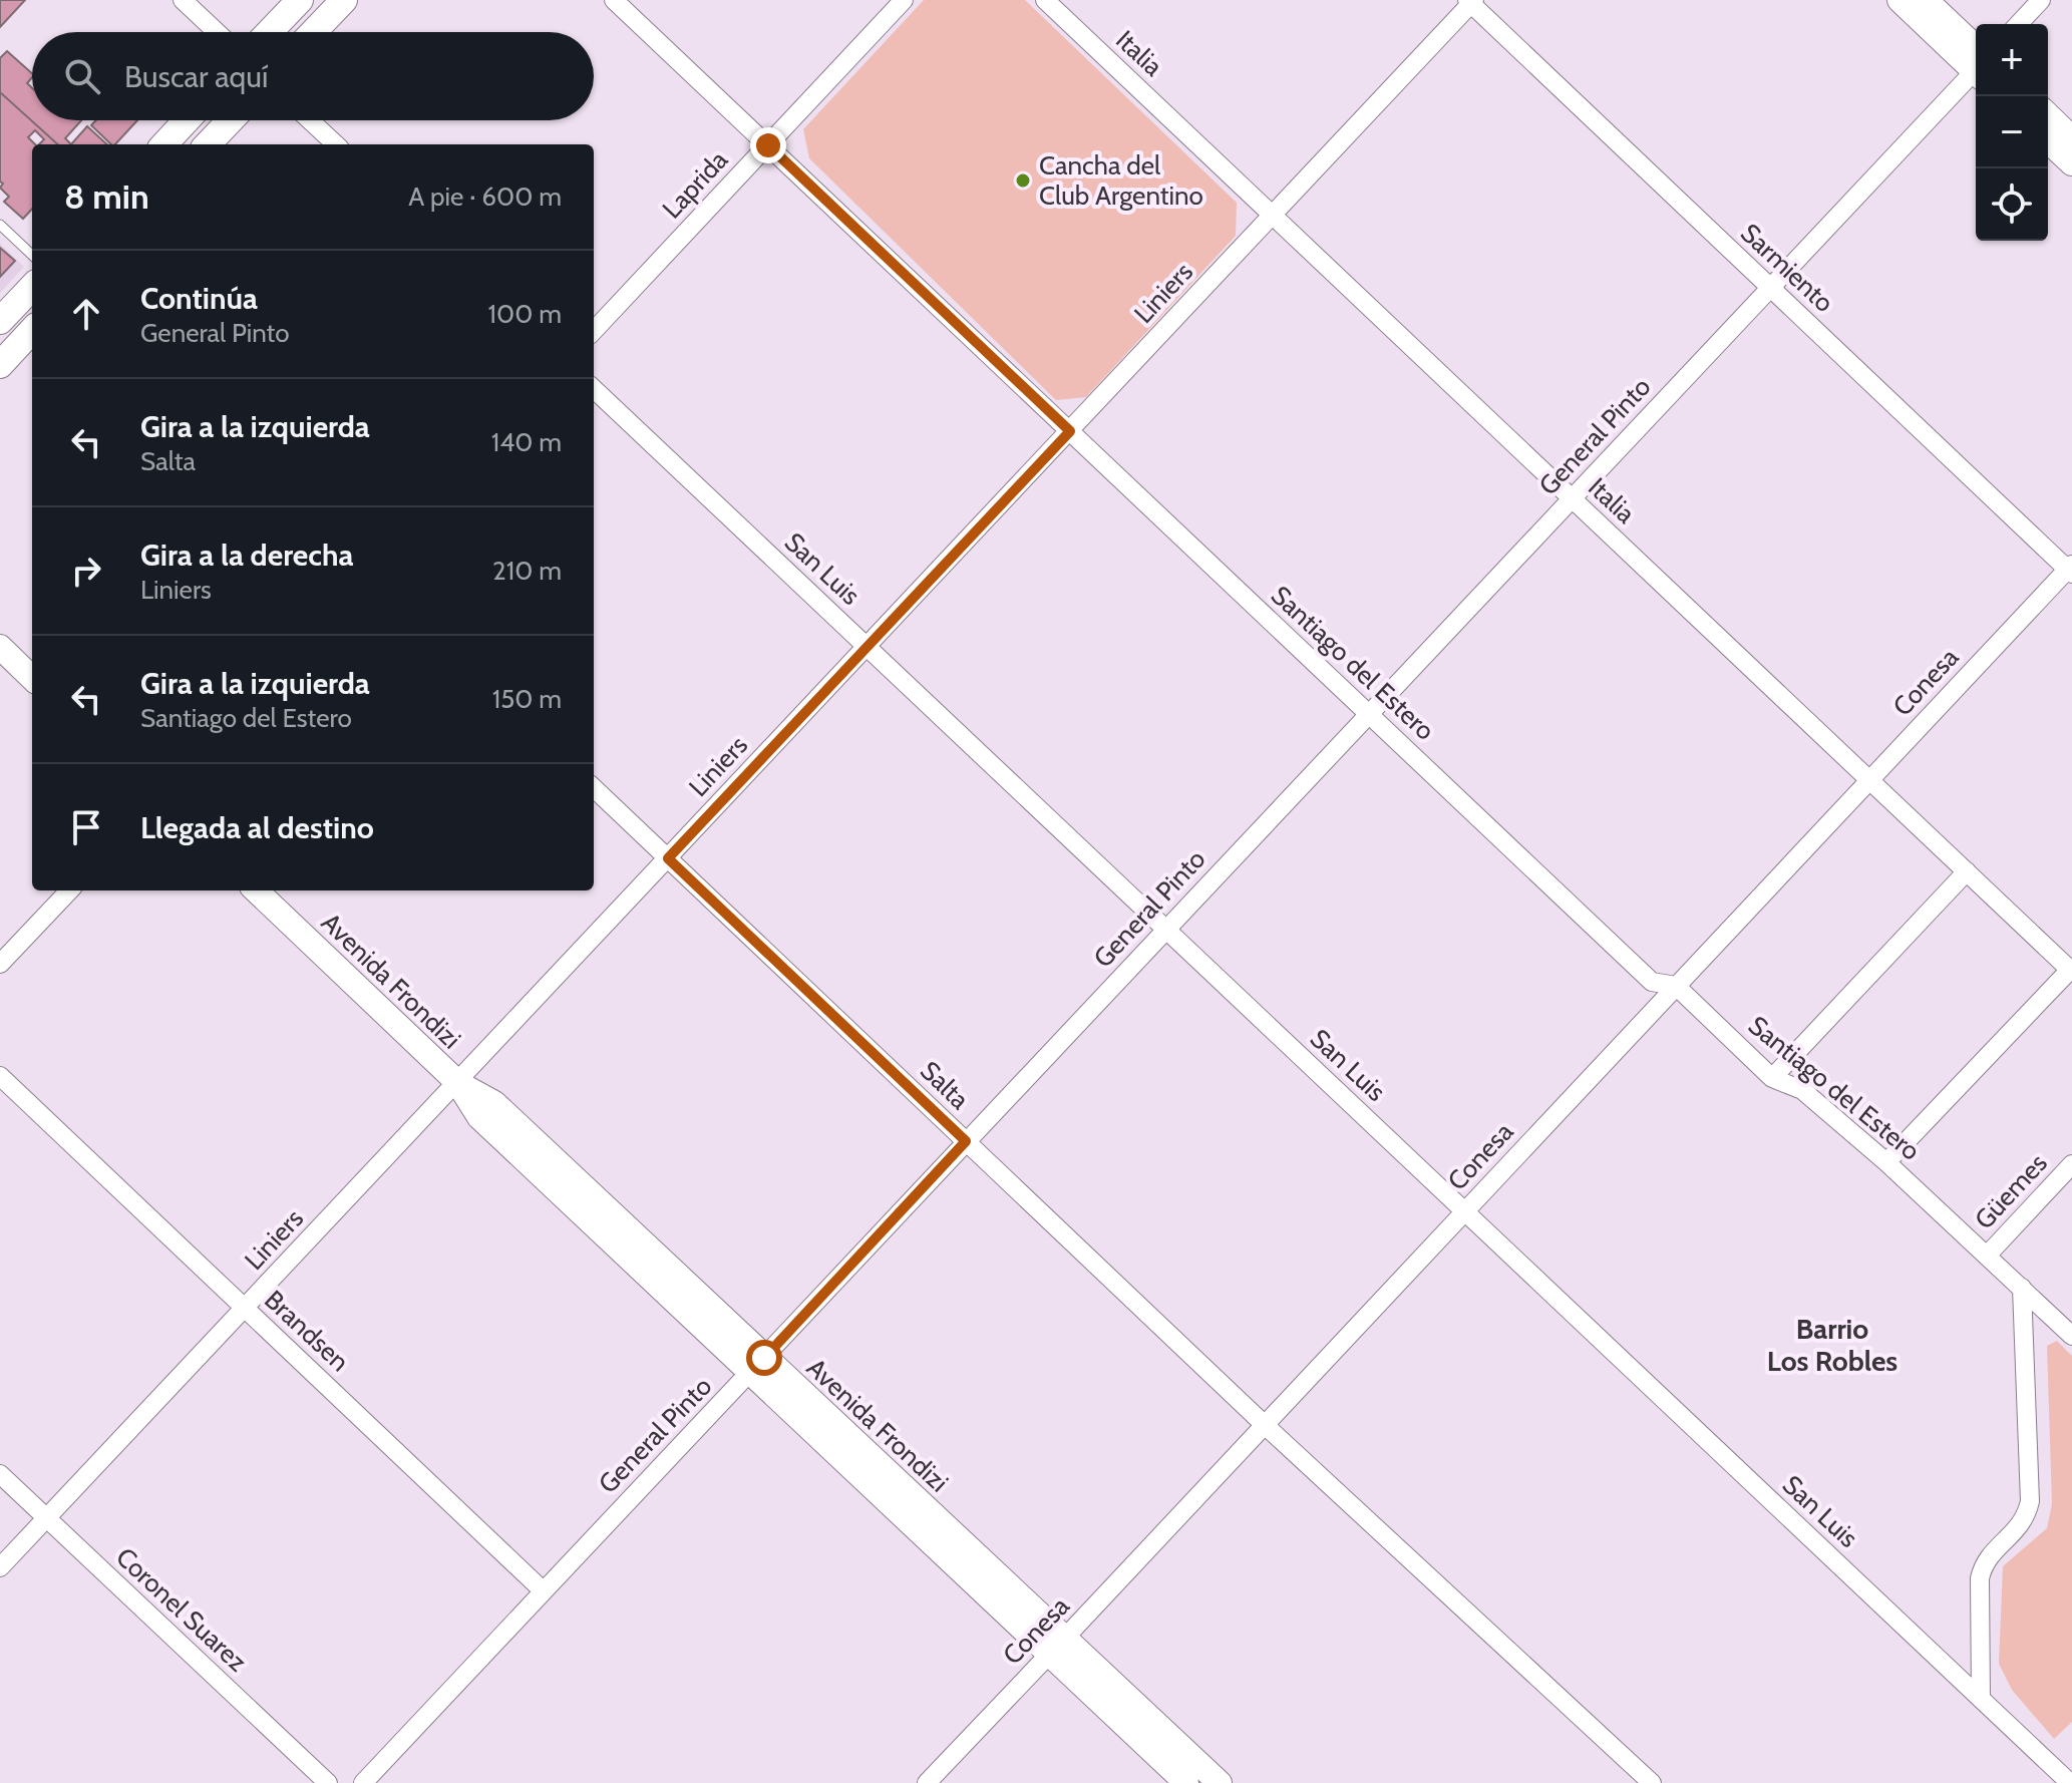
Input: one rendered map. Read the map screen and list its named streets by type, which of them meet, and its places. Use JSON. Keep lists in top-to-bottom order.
{
  "streets": {
    "street": [
      "Italia",
      "Laprida",
      "Sarmiento",
      "Liniers",
      "General Pinto",
      "San Luis",
      "Santiago del Estero",
      "Conesa",
      "Avenida Frondizi",
      "Salta",
      "Güemes",
      "Brandsen",
      "Coronel Suarez"
    ]
  },
  "crossings": [
    ["Italia", "Liniers"],
    ["Italia", "General Pinto"],
    ["Italia", "Conesa"],
    ["Laprida", "Santiago del Estero"],
    ["Sarmiento", "Liniers"],
    ["Sarmiento", "General Pinto"],
    ["Sarmiento", "Conesa"],
    ["Liniers", "San Luis"],
    ["Liniers", "Santiago del Estero"],
    ["Liniers", "Avenida Frondizi"],
    ["Liniers", "Salta"],
    ["Liniers", "Brandsen"],
    ["Liniers", "Coronel Suarez"],
    ["General Pinto", "San Luis"],
    ["General Pinto", "Santiago del Estero"],
    ["General Pinto", "Avenida Frondizi"],
    ["General Pinto", "Salta"],
    ["General Pinto", "Brandsen"],
    ["San Luis", "Conesa"],
    ["Santiago del Estero", "Conesa"],
    ["Santiago del Estero", "Güemes"],
    ["Conesa", "Avenida Frondizi"],
    ["Conesa", "Salta"]
  ],
  "districts": ["Barrio Los Robles"],
  "places": ["Cancha del Club Argentino"],
  "page": {
    "map_buttons": ["+", "−"],
    "search": "Buscar aquí",
    "heading": ["8 min", "A pie · 600 m"],
    "list": [
      ["Continúa", "General Pinto", "100 m"],
      ["Gira a la izquierda", "Salta", "140 m"],
      ["Gira a la derecha", "Liniers", "210 m"],
      ["Gira a la izquierda", "Santiago del Estero", "150 m"],
      "Llegada al destino"
    ]
  }
}
